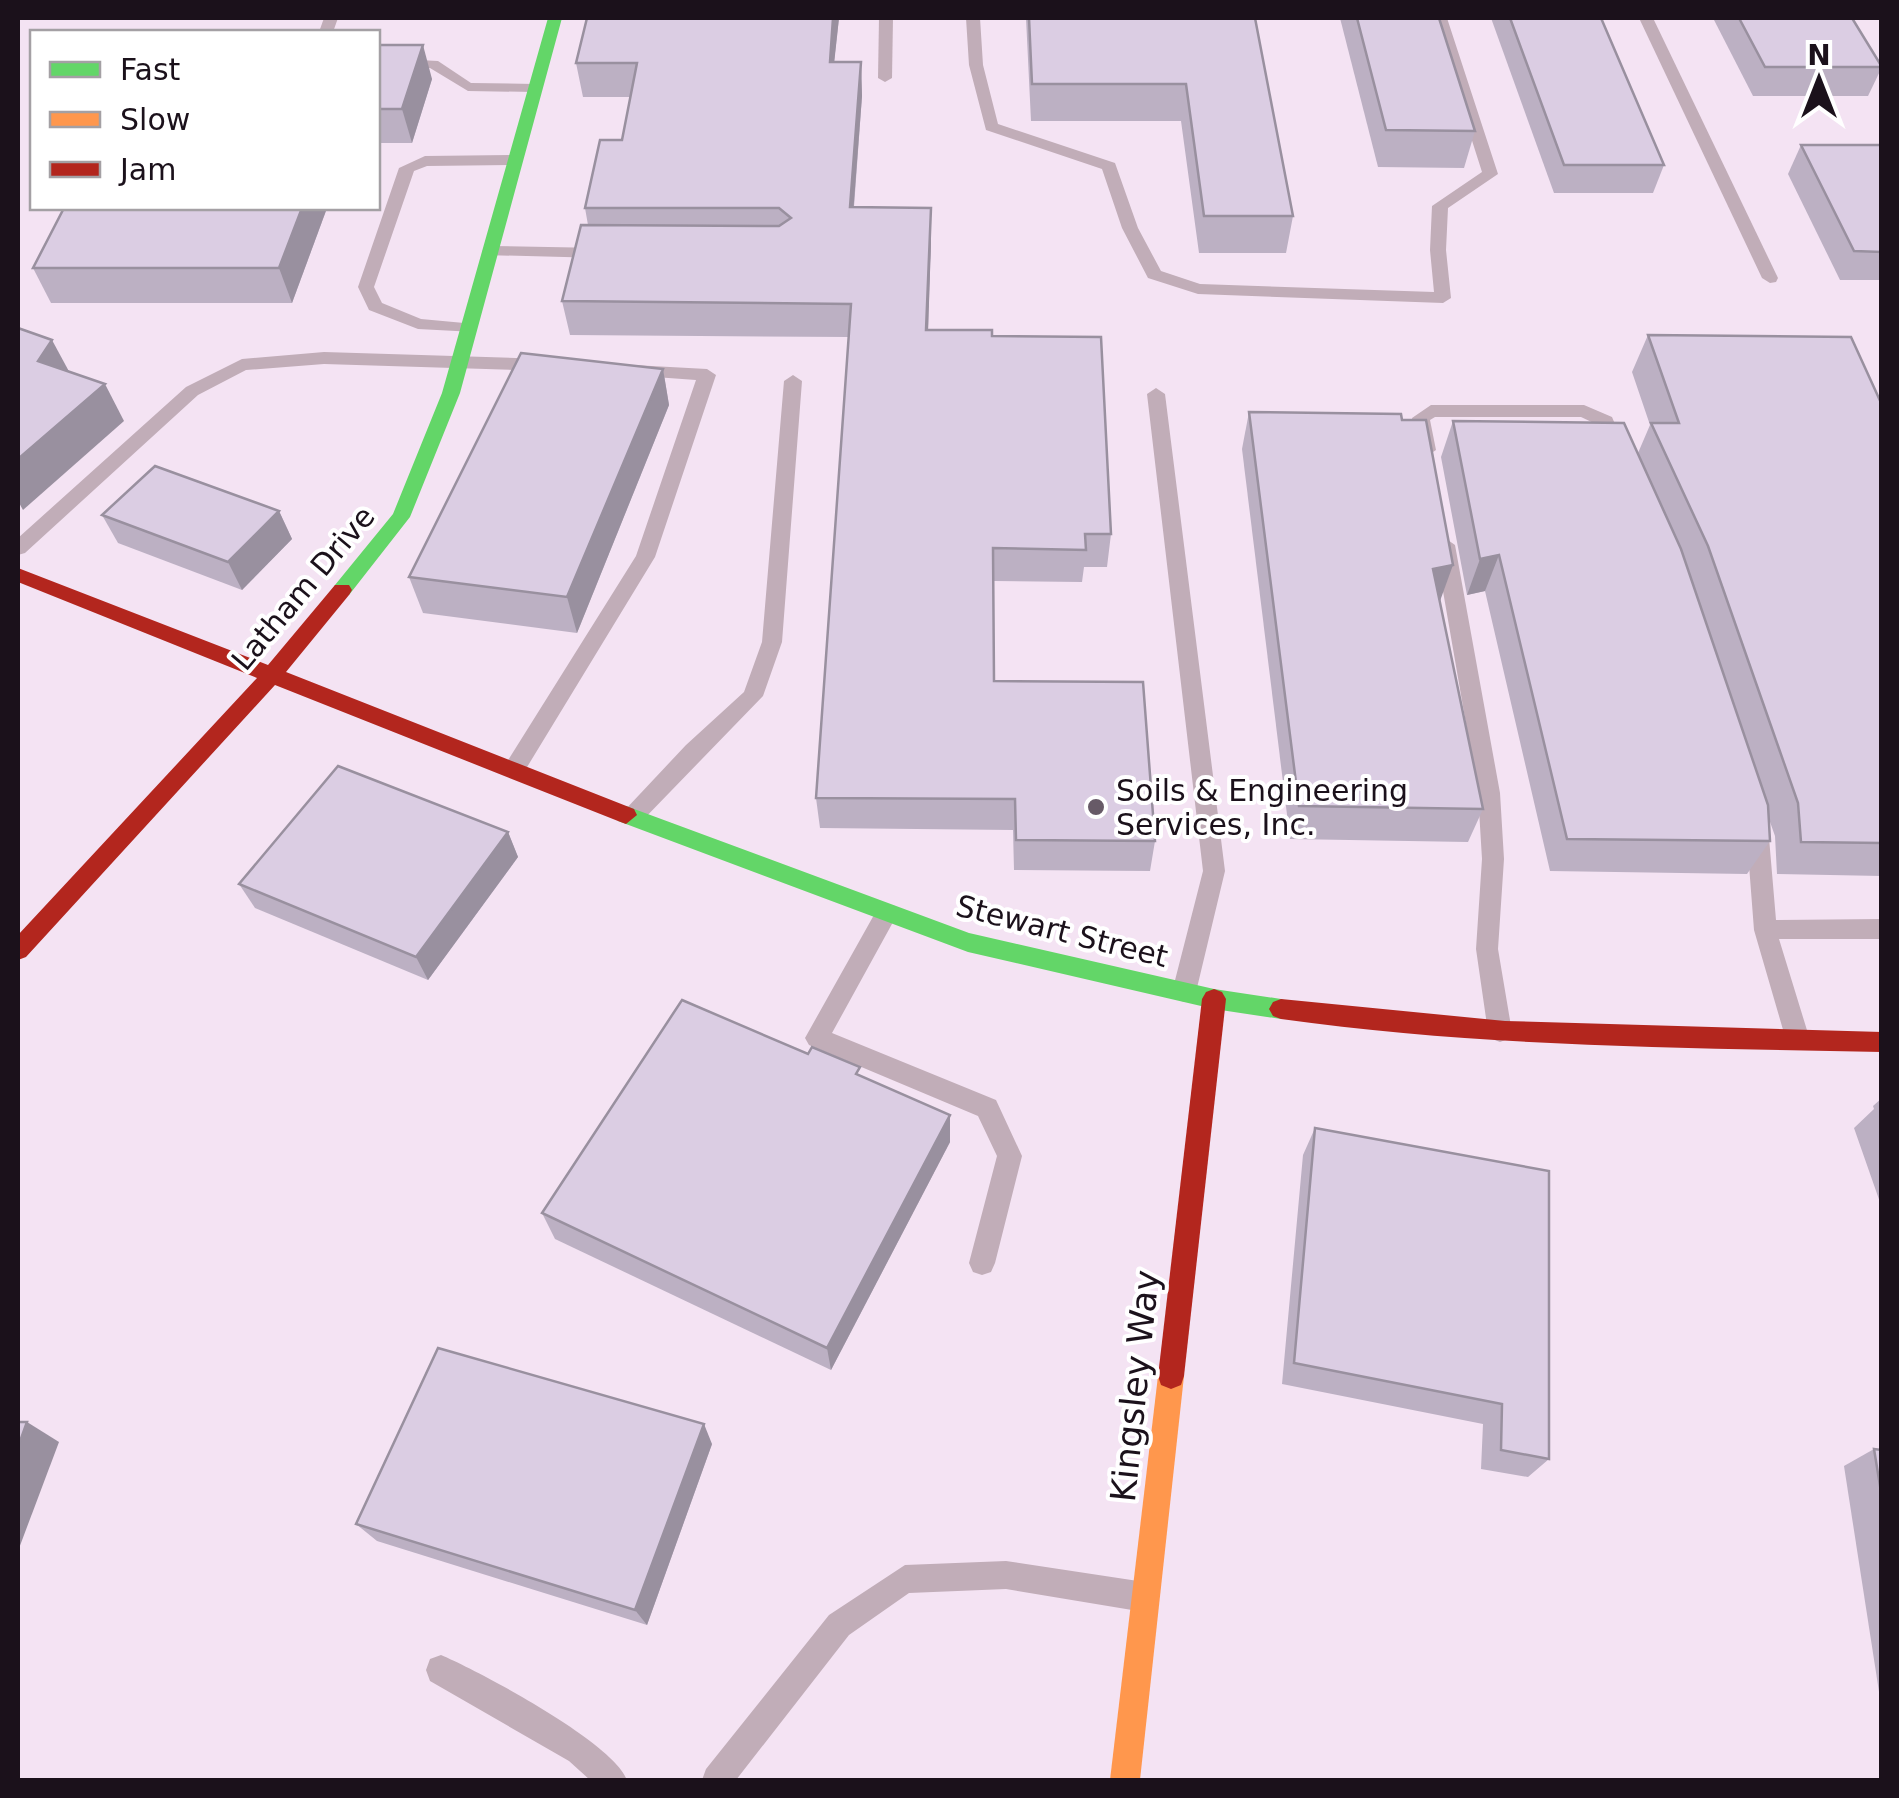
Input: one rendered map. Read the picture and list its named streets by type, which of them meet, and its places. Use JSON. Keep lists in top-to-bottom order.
{
  "streets": {
    "street": ["Latham Drive", "Stewart Street", "Kingsley Way"]
  },
  "crossings": [
    ["Latham Drive", "Stewart Street"],
    ["Stewart Street", "Kingsley Way"]
  ],
  "places": ["Soils & Engineering Services, Inc."],
  "legend": ["Fast", "Slow", "Jam"],
  "north": "top"
}
